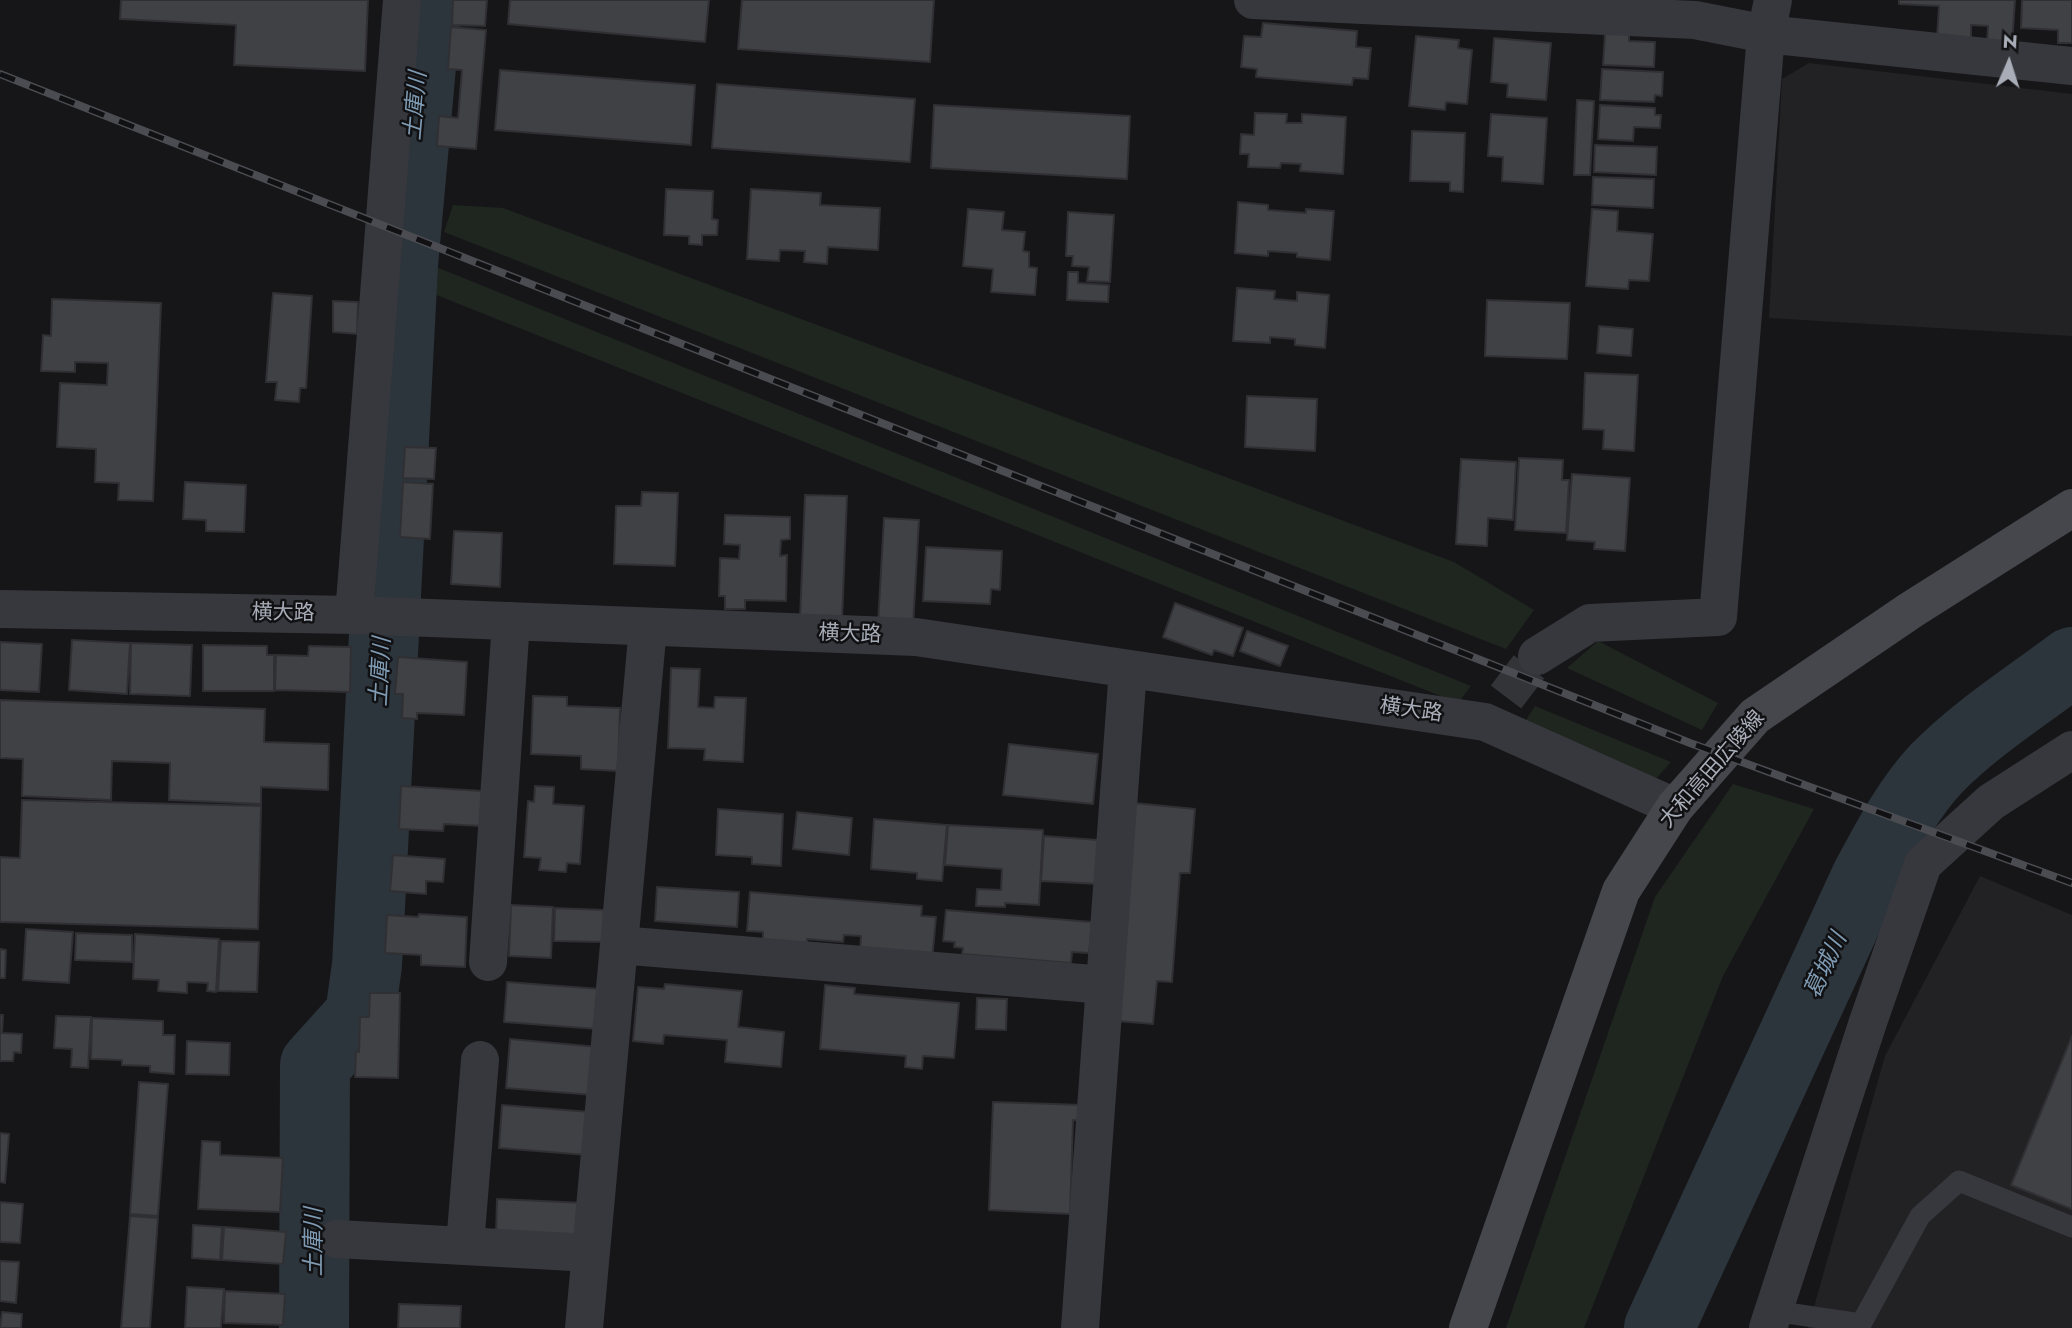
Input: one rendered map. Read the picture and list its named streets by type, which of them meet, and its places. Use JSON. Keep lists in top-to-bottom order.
{
  "streets": {
    "main road": ["大和高田広陵線"],
    "street": ["横大路"]
  },
  "crossings": [
    ["横大路", "大和高田広陵線"]
  ],
  "water": ["土庫川", "葛城川"],
  "north": "top"
}
